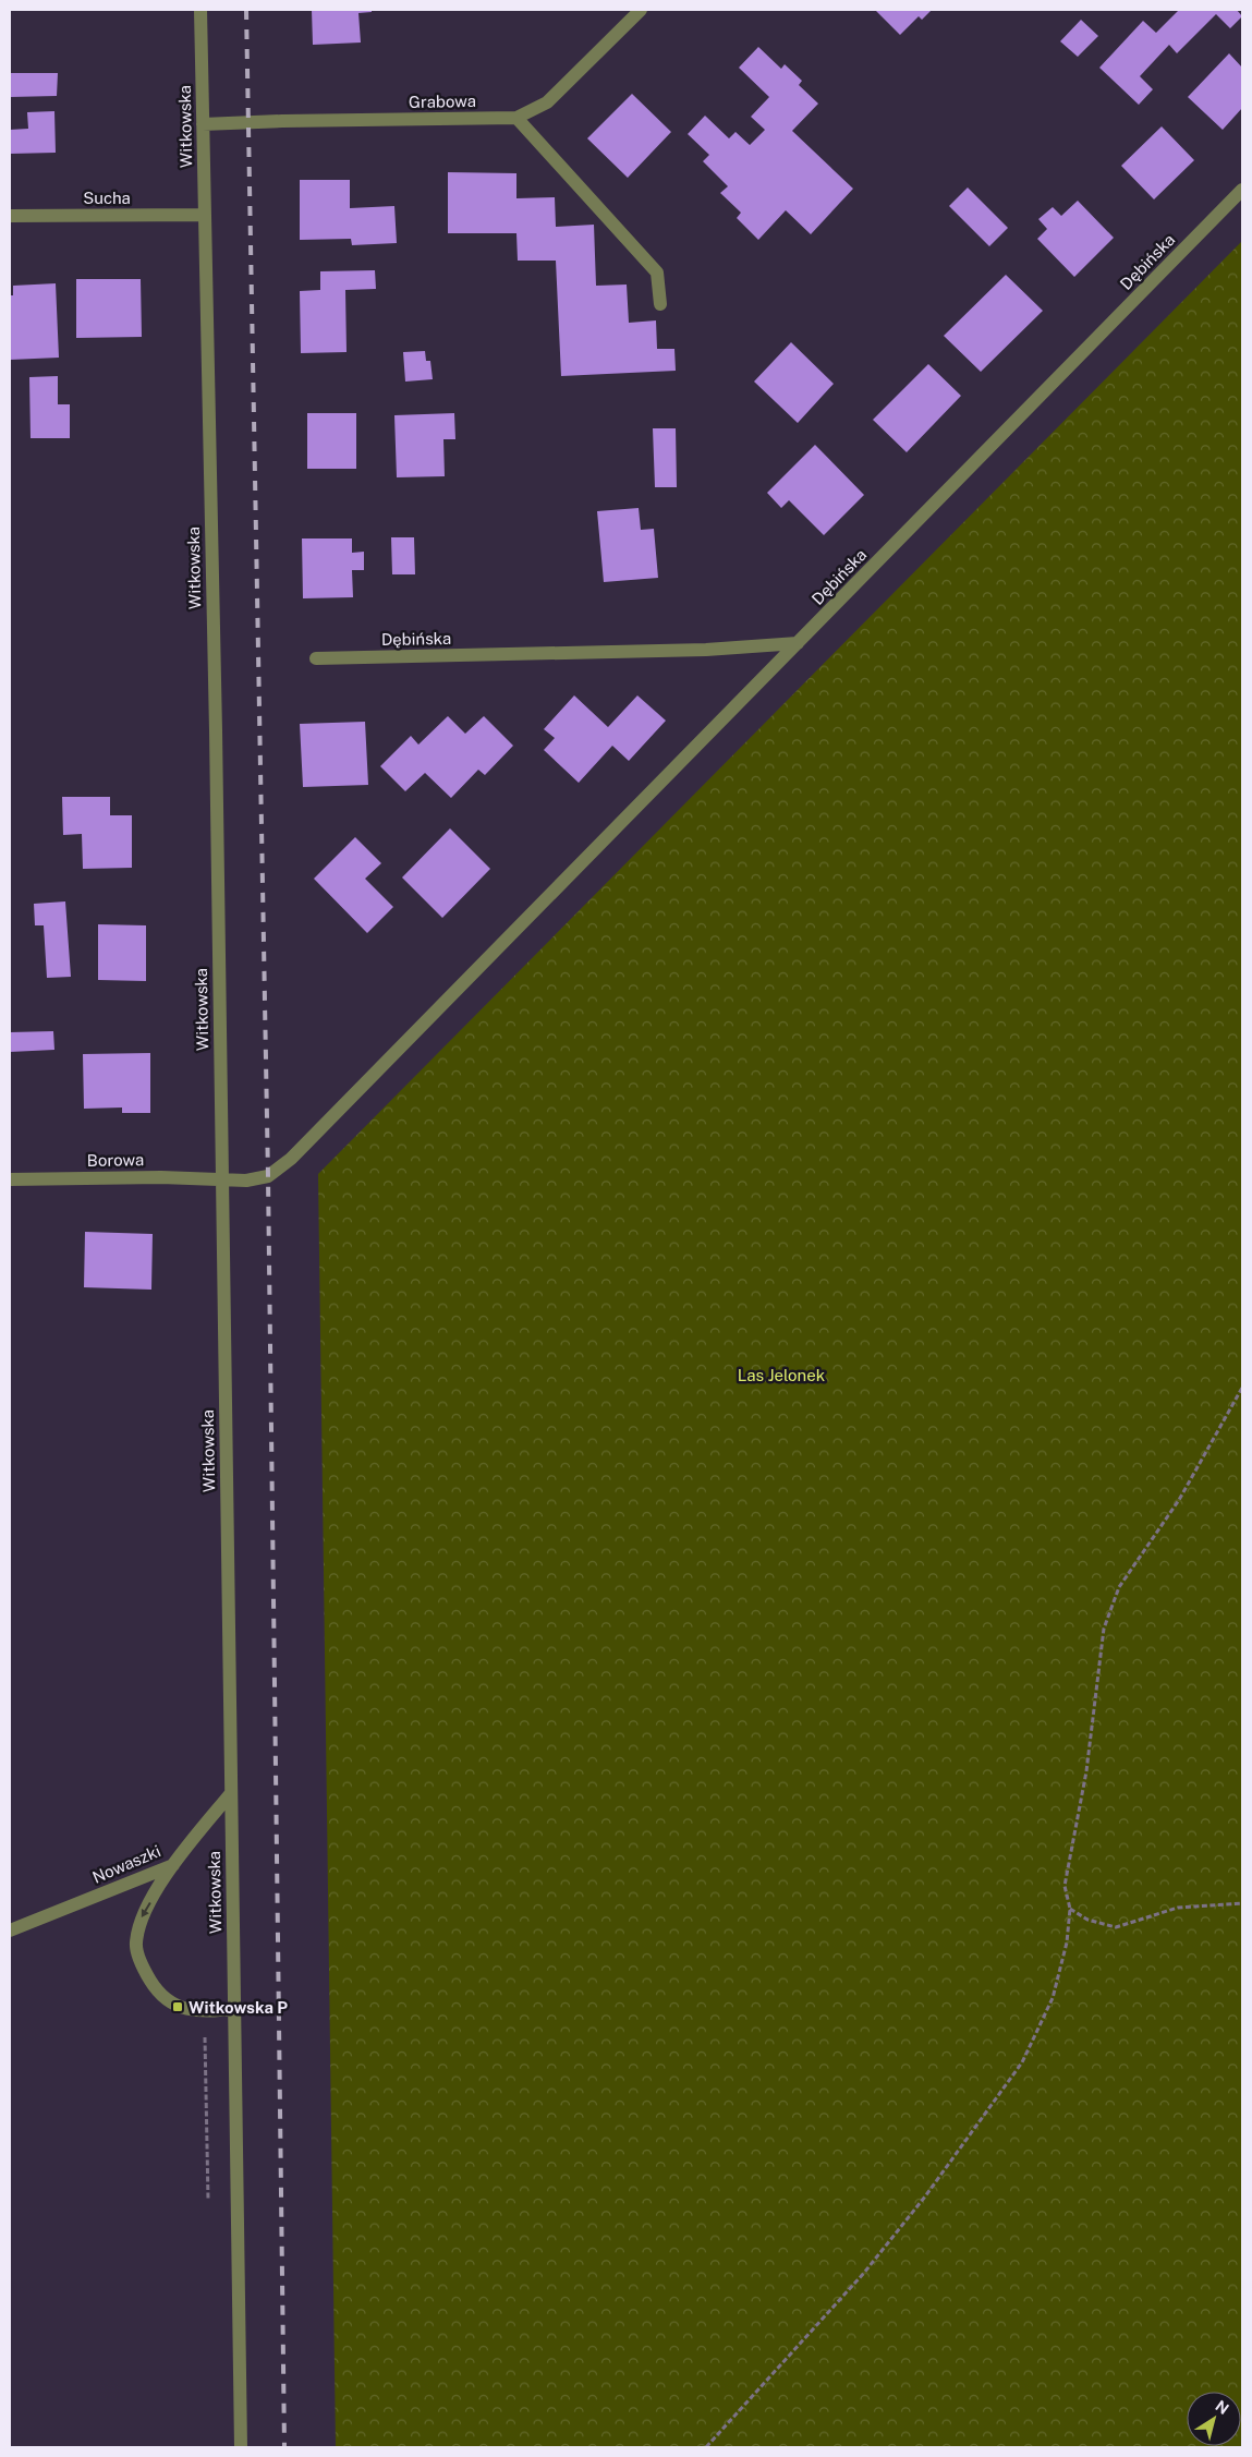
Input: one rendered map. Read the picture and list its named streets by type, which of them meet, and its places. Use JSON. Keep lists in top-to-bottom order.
{
  "streets": {
    "street": [
      "Grabowa",
      "Witkowska",
      "Sucha",
      "Dębińska",
      "Borowa",
      "Nowaszki"
    ]
  },
  "crossings": [
    ["Grabowa", "Witkowska"],
    ["Witkowska", "Sucha"],
    ["Witkowska", "Borowa"],
    ["Witkowska", "Nowaszki"],
    ["Dębińska", "Borowa"]
  ],
  "parks": ["Las Jelonek"],
  "places": {
    "transit": ["Witkowska P"]
  },
  "north": "top right"
}
